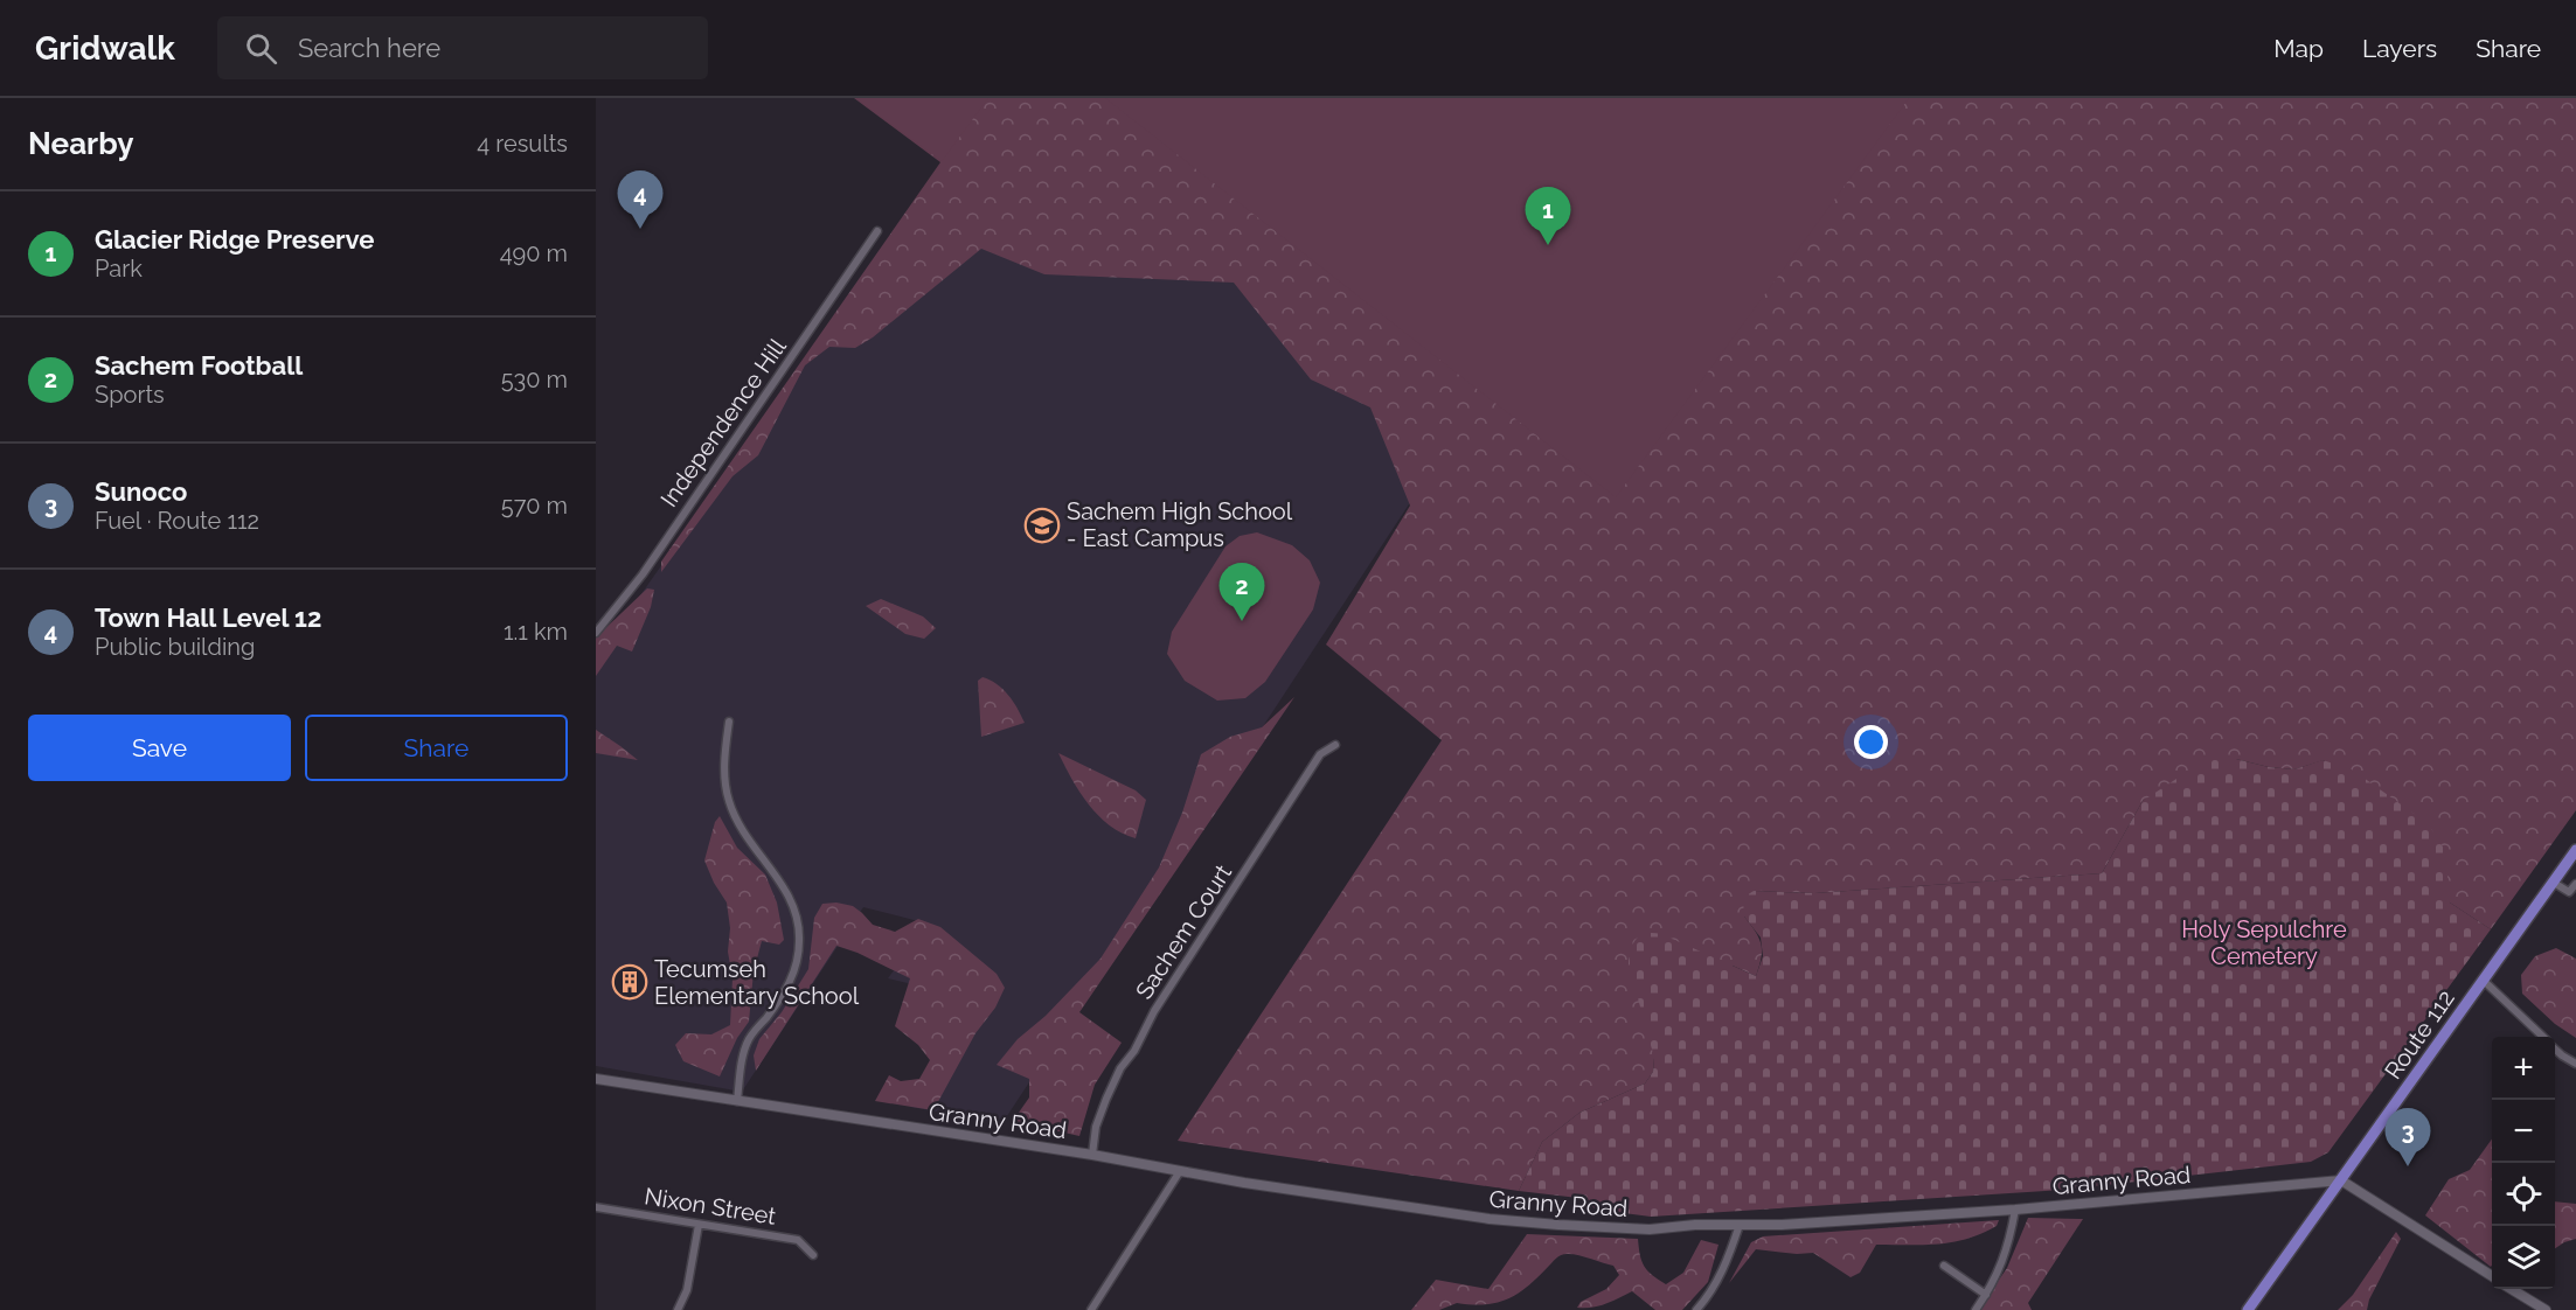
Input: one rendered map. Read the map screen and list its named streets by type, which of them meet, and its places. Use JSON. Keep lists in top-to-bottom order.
{
  "streets": {
    "main road": ["Route 112"],
    "street": [
      "Independence Hill",
      "Sachem Court",
      "Granny Road",
      "Nixon Street"
    ]
  },
  "crossings": [
    ["Sachem Court", "Granny Road"],
    ["Route 112", "Granny Road"]
  ],
  "parks": ["Holy Sepulchre Cemetery"],
  "places": {
    "school or university": ["Sachem High School - East Campus"],
    "building": ["Tecumseh Elementary School"]
  },
  "page": {
    "header": "Gridwalk",
    "search": "Search here",
    "nav": ["Map", "Layers", "Share"],
    "heading": ["Nearby", "4 results"],
    "pins": [
      "4",
      "1",
      "2",
      "3"
    ],
    "list": [
      {
        "mark": "1",
        "name": "Glacier Ridge Preserve",
        "note": "Park",
        "value": "490 m"
      },
      {
        "mark": "2",
        "name": "Sachem Football",
        "note": "Sports",
        "value": "530 m"
      },
      {
        "mark": "3",
        "name": "Sunoco",
        "note": "Fuel · Route 112",
        "value": "570 m"
      },
      {
        "mark": "4",
        "name": "Town Hall Level 12",
        "note": "Public building",
        "value": "1.1 km"
      }
    ],
    "buttons": ["Save", "Share"],
    "map_buttons": ["+", "−"]
  }
}
